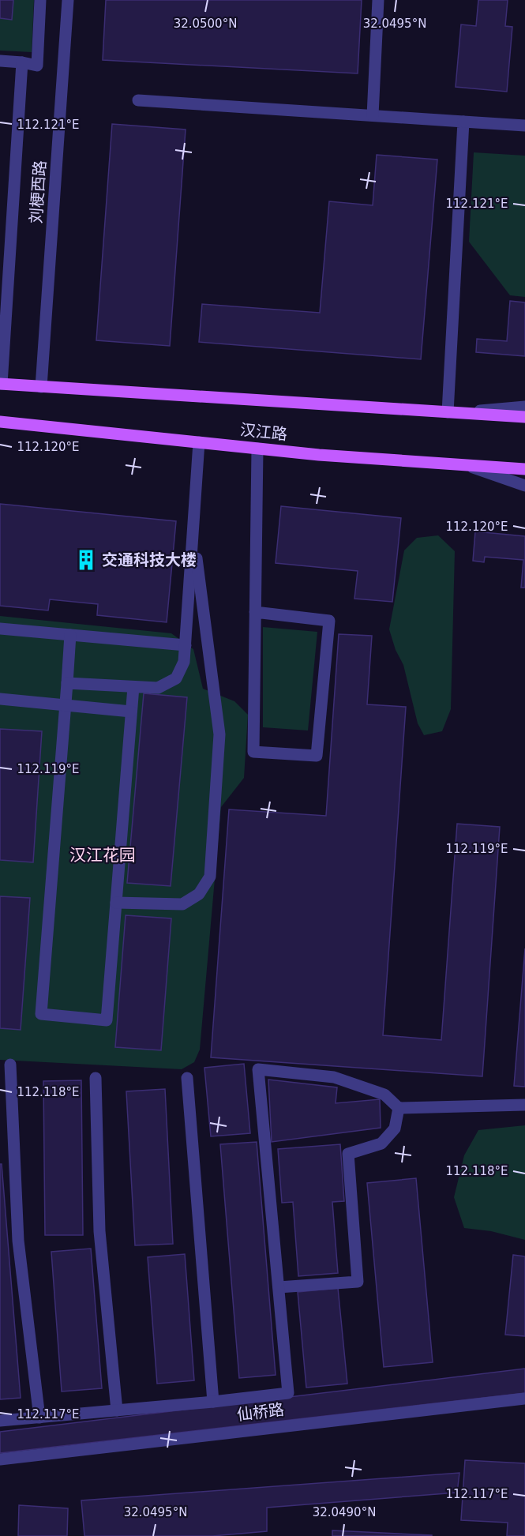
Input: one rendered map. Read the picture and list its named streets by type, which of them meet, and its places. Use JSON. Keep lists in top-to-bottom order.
{
  "streets": {
    "main road": ["汉江路"],
    "street": ["刘梗西路", "仙桥路"]
  },
  "crossings": [
    ["刘梗西路", "汉江路"]
  ],
  "districts": ["汉江花园"],
  "places": {
    "building": ["交通科技大楼"]
  },
  "coordinates": [
    "32.0500°N",
    "32.0495°N",
    "112.121°E",
    "112.120°E",
    "112.119°E",
    "112.118°E",
    "112.117°E",
    "32.0490°N"
  ]
}
